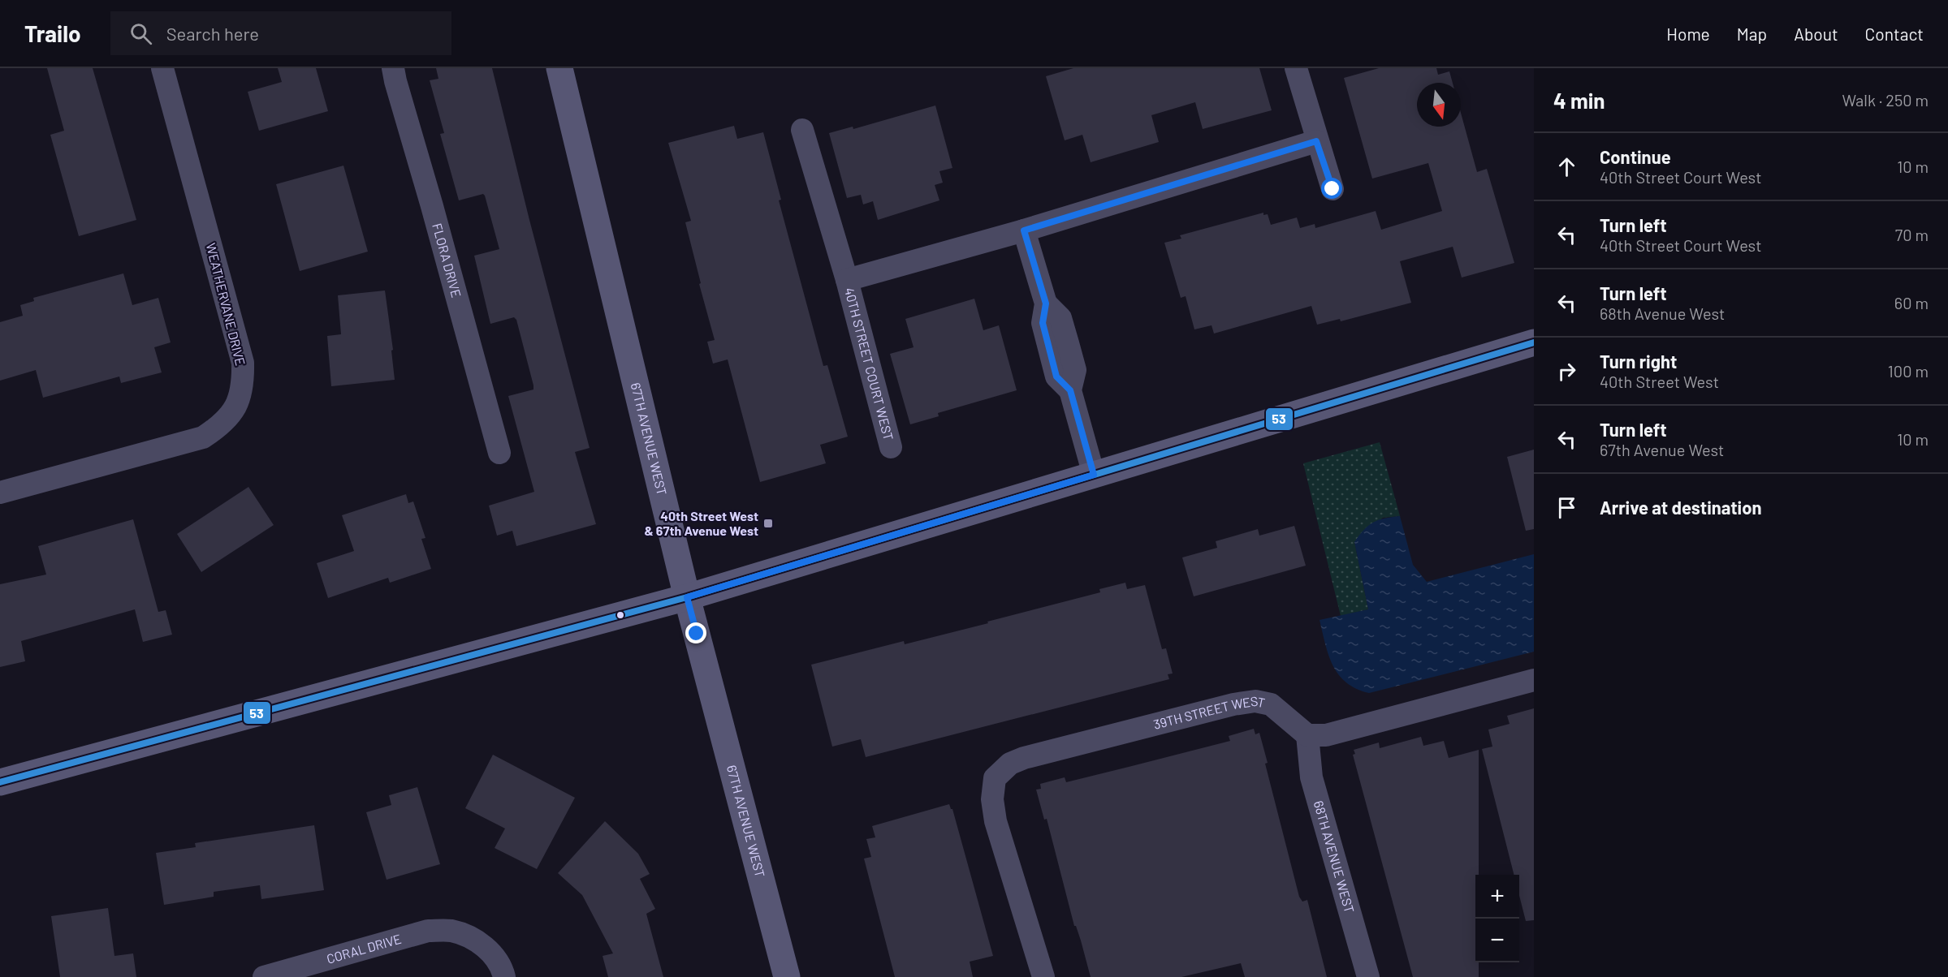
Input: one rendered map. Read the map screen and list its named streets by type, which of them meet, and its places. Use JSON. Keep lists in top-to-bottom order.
{
  "streets": {
    "main road": ["67TH AVENUE WEST"],
    "street": [
      "FLORA DRIVE",
      "WEATHERVANE DRIVE",
      "40TH STREET COURT WEST",
      "39TH STREET WEST",
      "68TH AVENUE WEST",
      "CORAL DRIVE"
    ]
  },
  "crossings": [
    ["39TH STREET WEST", "68TH AVENUE WEST"]
  ],
  "places": {
    "transit": ["40th Street West & 67th Avenue West"]
  },
  "lines": ["transit line 53"],
  "north": "bottom",
  "page": {
    "header": "Trailo",
    "search": "Search here",
    "nav": [
      "Home",
      "Map",
      "About",
      "Contact"
    ],
    "heading": ["4 min", "Walk · 250 m"],
    "list": [
      ["Continue", "40th Street Court West", "10 m"],
      ["Turn left", "40th Street Court West", "70 m"],
      ["Turn left", "68th Avenue West", "60 m"],
      ["Turn right", "40th Street West", "100 m"],
      ["Turn left", "67th Avenue West", "10 m"],
      "Arrive at destination"
    ],
    "map_buttons": ["+", "−"]
  }
}
